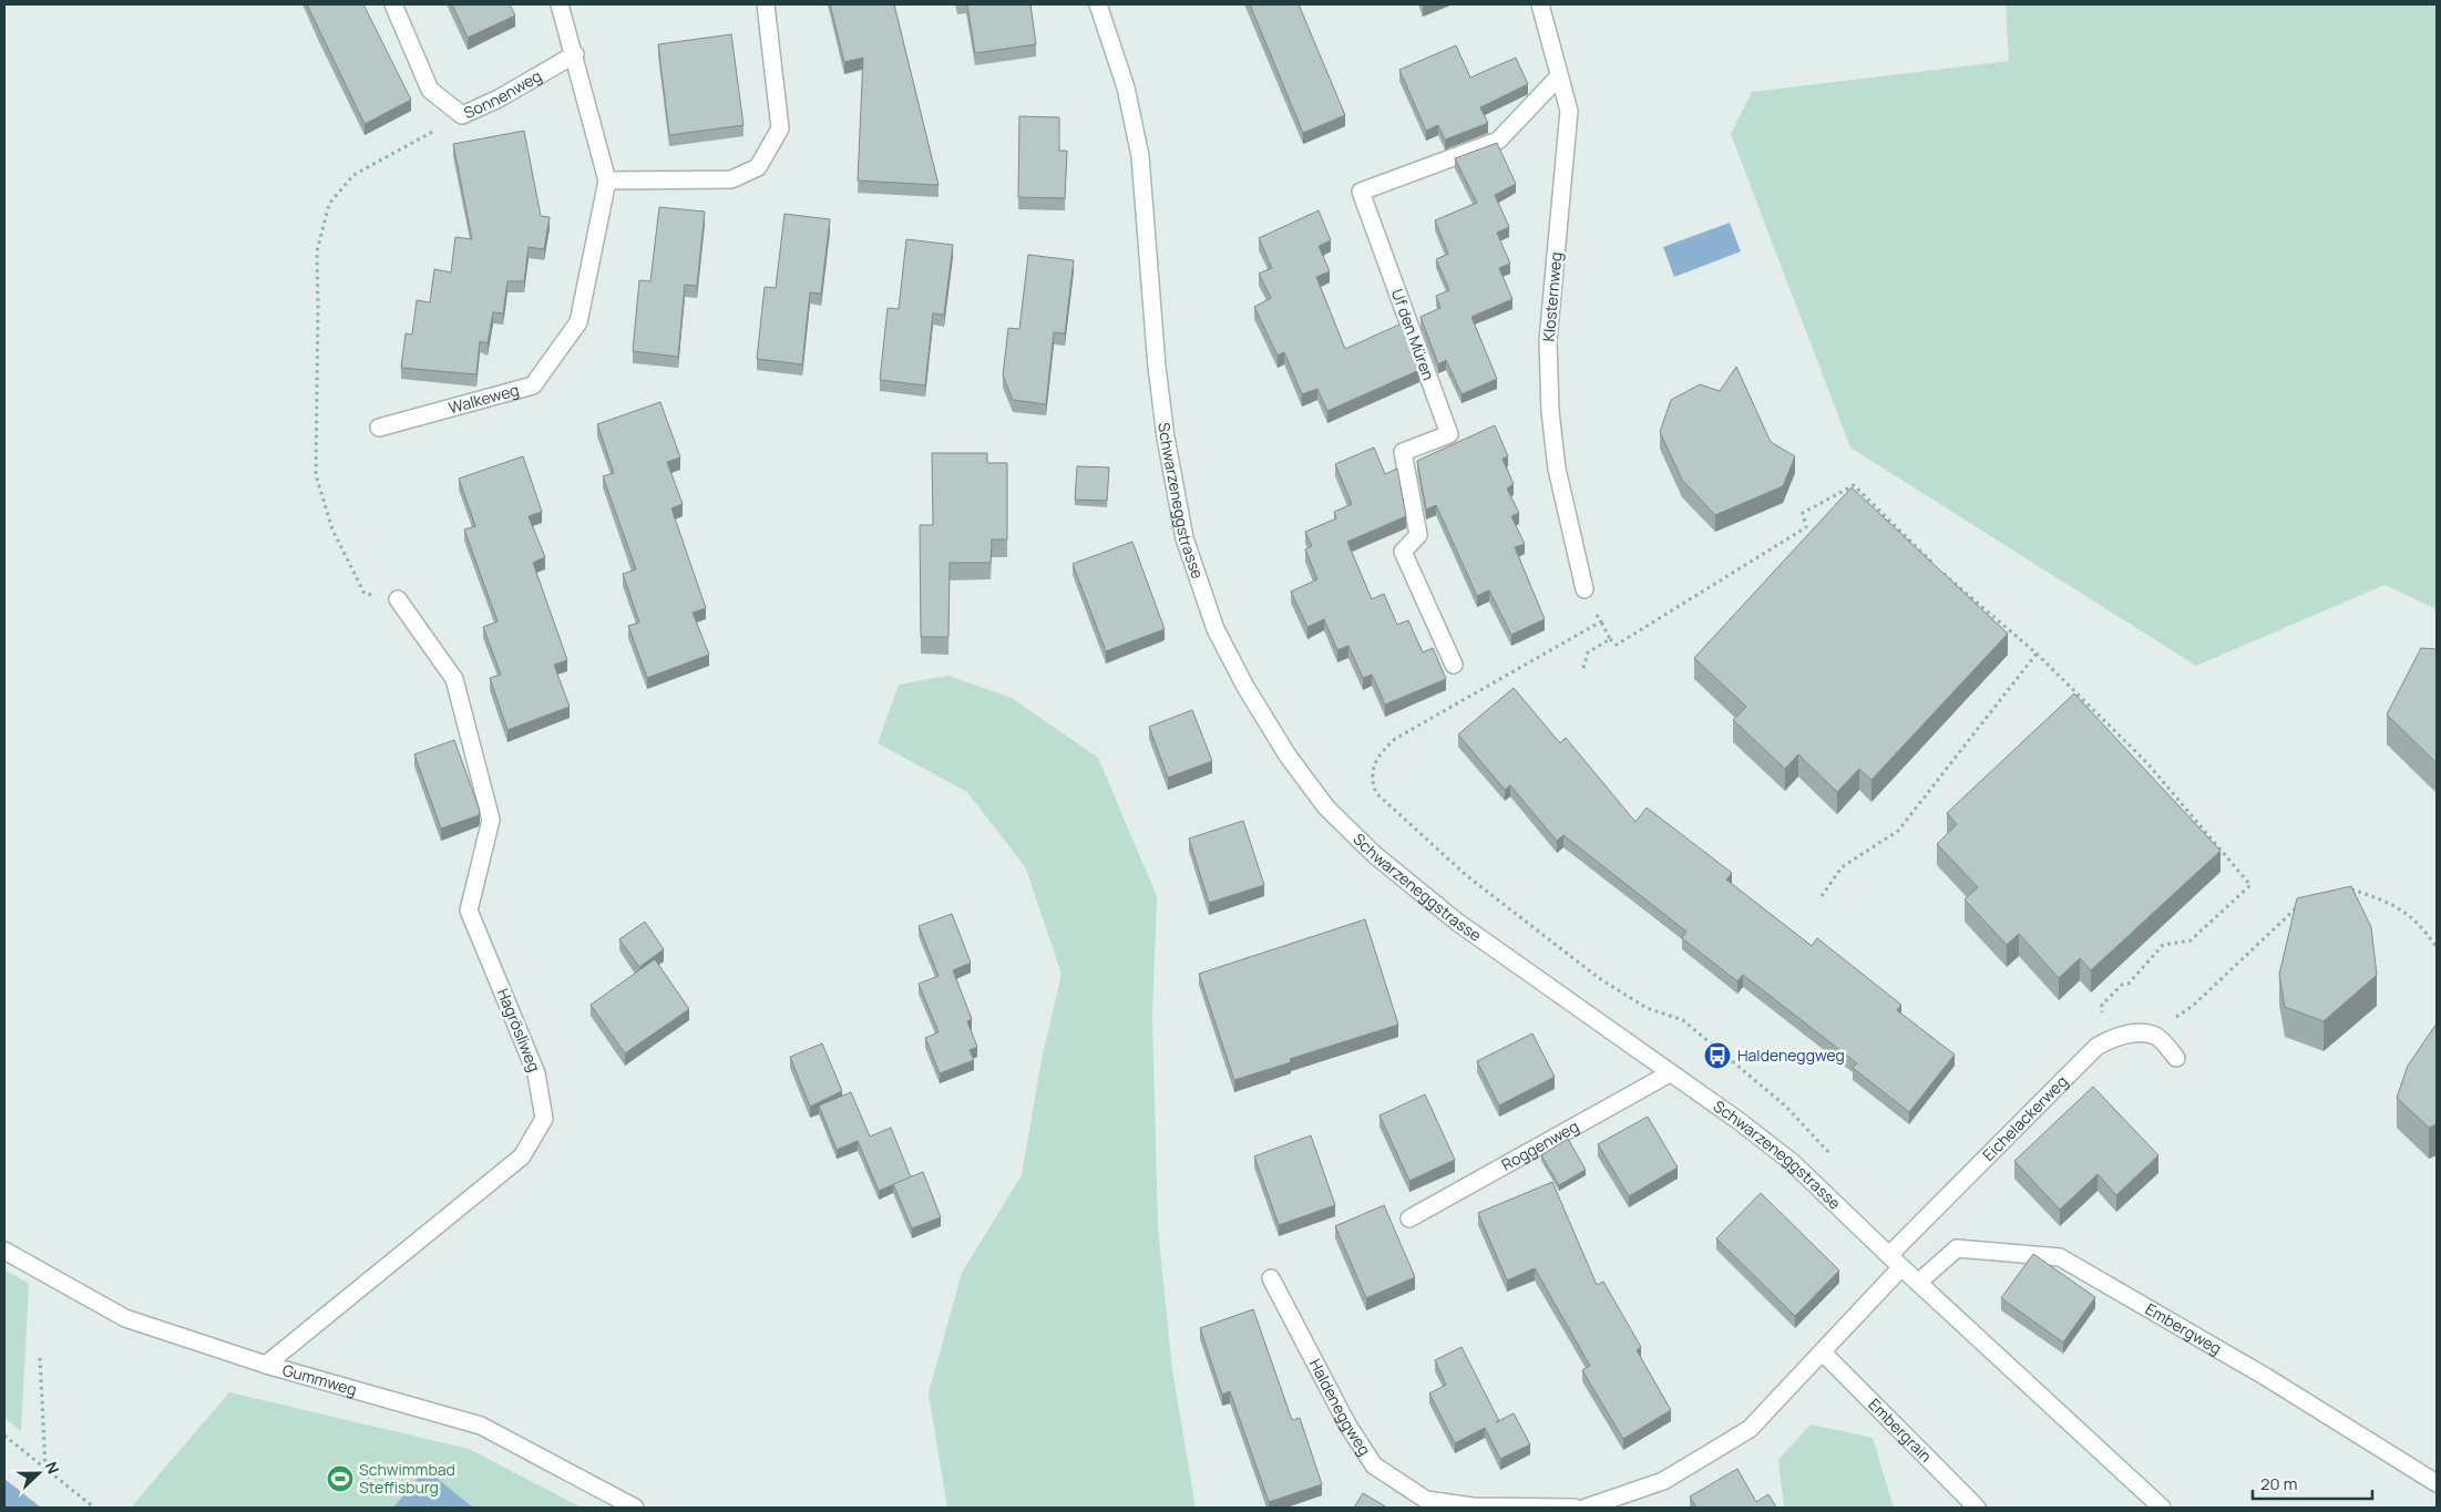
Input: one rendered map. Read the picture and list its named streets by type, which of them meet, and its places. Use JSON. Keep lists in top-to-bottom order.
{
  "streets": {
    "street": [
      "Sonnenweg",
      "Klosternweg",
      "Uf den Müren",
      "Walkeweg",
      "Schwarzeneggstrasse",
      "Hagrösliweg",
      "Eichelackerweg",
      "Roggenweg",
      "Embergweg",
      "Gummweg",
      "Haldeneggweg",
      "Embergrain"
    ]
  },
  "crossings": [
    ["Sonnenweg", "Walkeweg"],
    ["Klosternweg", "Uf den Müren"],
    ["Schwarzeneggstrasse", "Eichelackerweg"],
    ["Schwarzeneggstrasse", "Roggenweg"],
    ["Schwarzeneggstrasse", "Embergweg"],
    ["Hagrösliweg", "Gummweg"]
  ],
  "places": {
    "bus stop": ["Haldeneggweg"],
    "sports": ["Schwimmbad Steffisburg"]
  },
  "scale_bar": "20 m",
  "north": "right"
}
